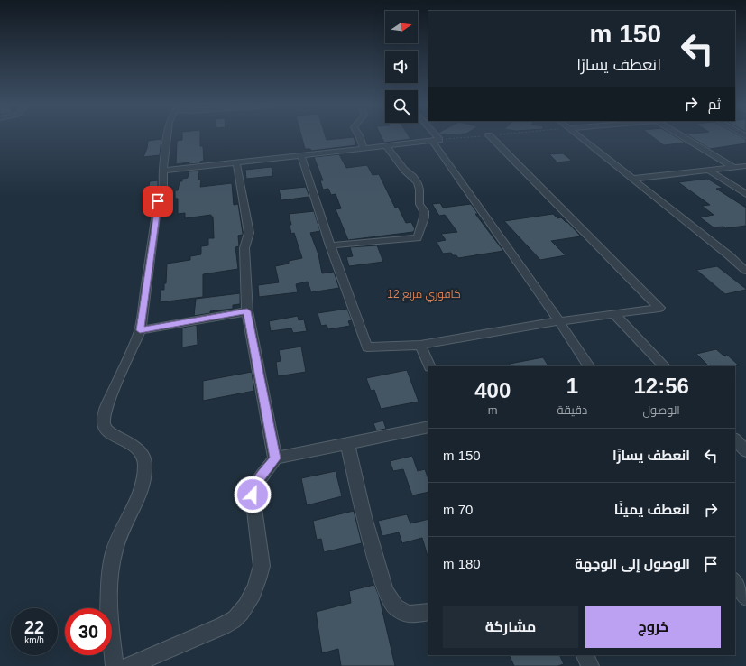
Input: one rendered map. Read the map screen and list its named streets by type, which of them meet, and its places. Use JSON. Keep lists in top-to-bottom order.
{
  "districts": ["كافوري مربع 12"],
  "north": "right",
  "page": {
    "turn": ["150 m", "انعطف يسارًا"],
    "then": "ثم",
    "eta": [
      "12:56",
      "الوصول",
      "1",
      "دقيقة",
      "400",
      "m"
    ],
    "list": [
      {
        "name": "انعطف يسارًا",
        "value": "150 m"
      },
      {
        "name": "انعطف يمينًا",
        "value": "70 m"
      },
      {
        "name": "الوصول إلى الوجهة",
        "value": "180 m"
      }
    ],
    "buttons": ["خروج", "مشاركة"],
    "speed": "22 km/h",
    "limit": "30"
  }
}
